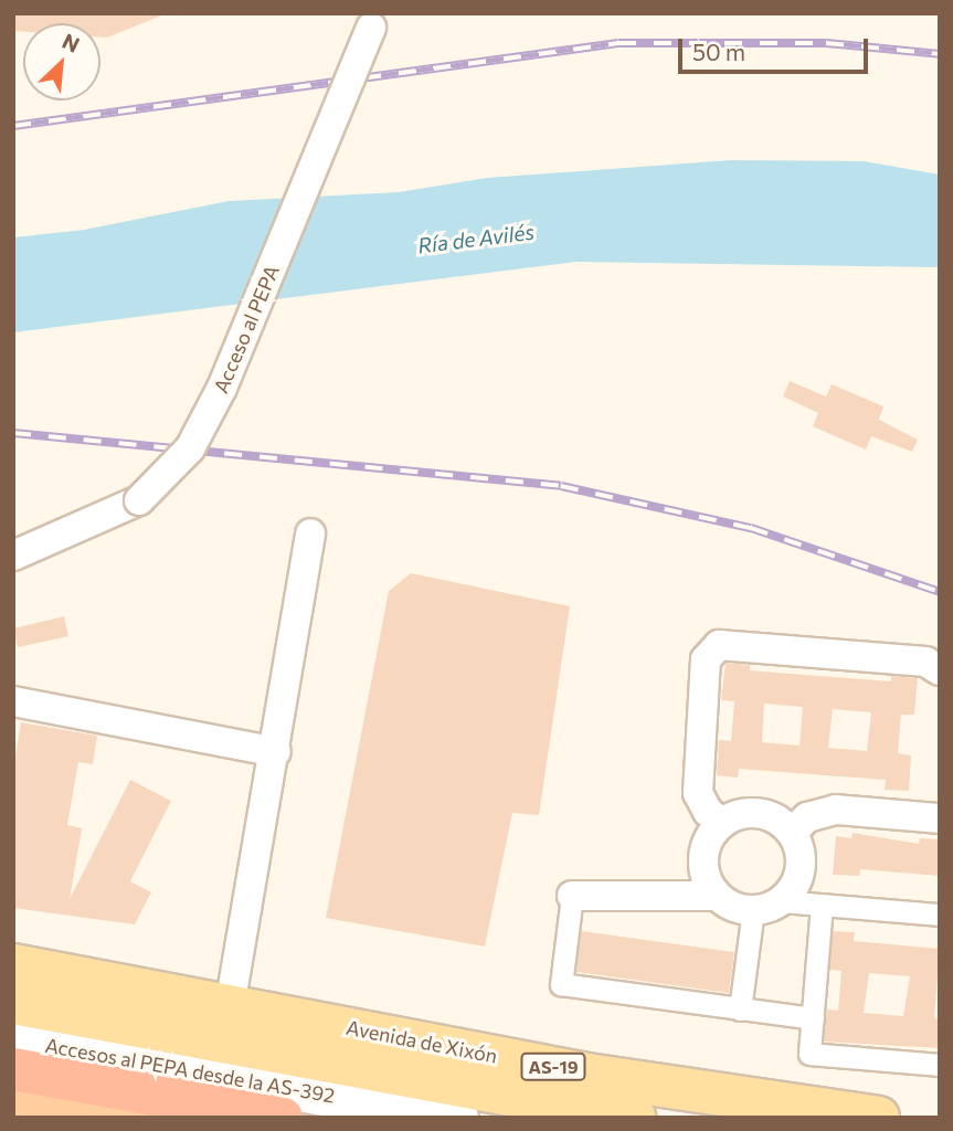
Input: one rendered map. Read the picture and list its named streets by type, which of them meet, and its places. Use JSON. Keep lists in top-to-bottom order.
{
  "streets": {
    "main road": ["Avenida de Xixón", "AS-19", "Accesos al PEPA desde la AS-392"],
    "street": ["Acceso al PEPA"]
  },
  "water": ["Ría de Avilés"],
  "scale_bar": "50 m",
  "north": "top right"
}
